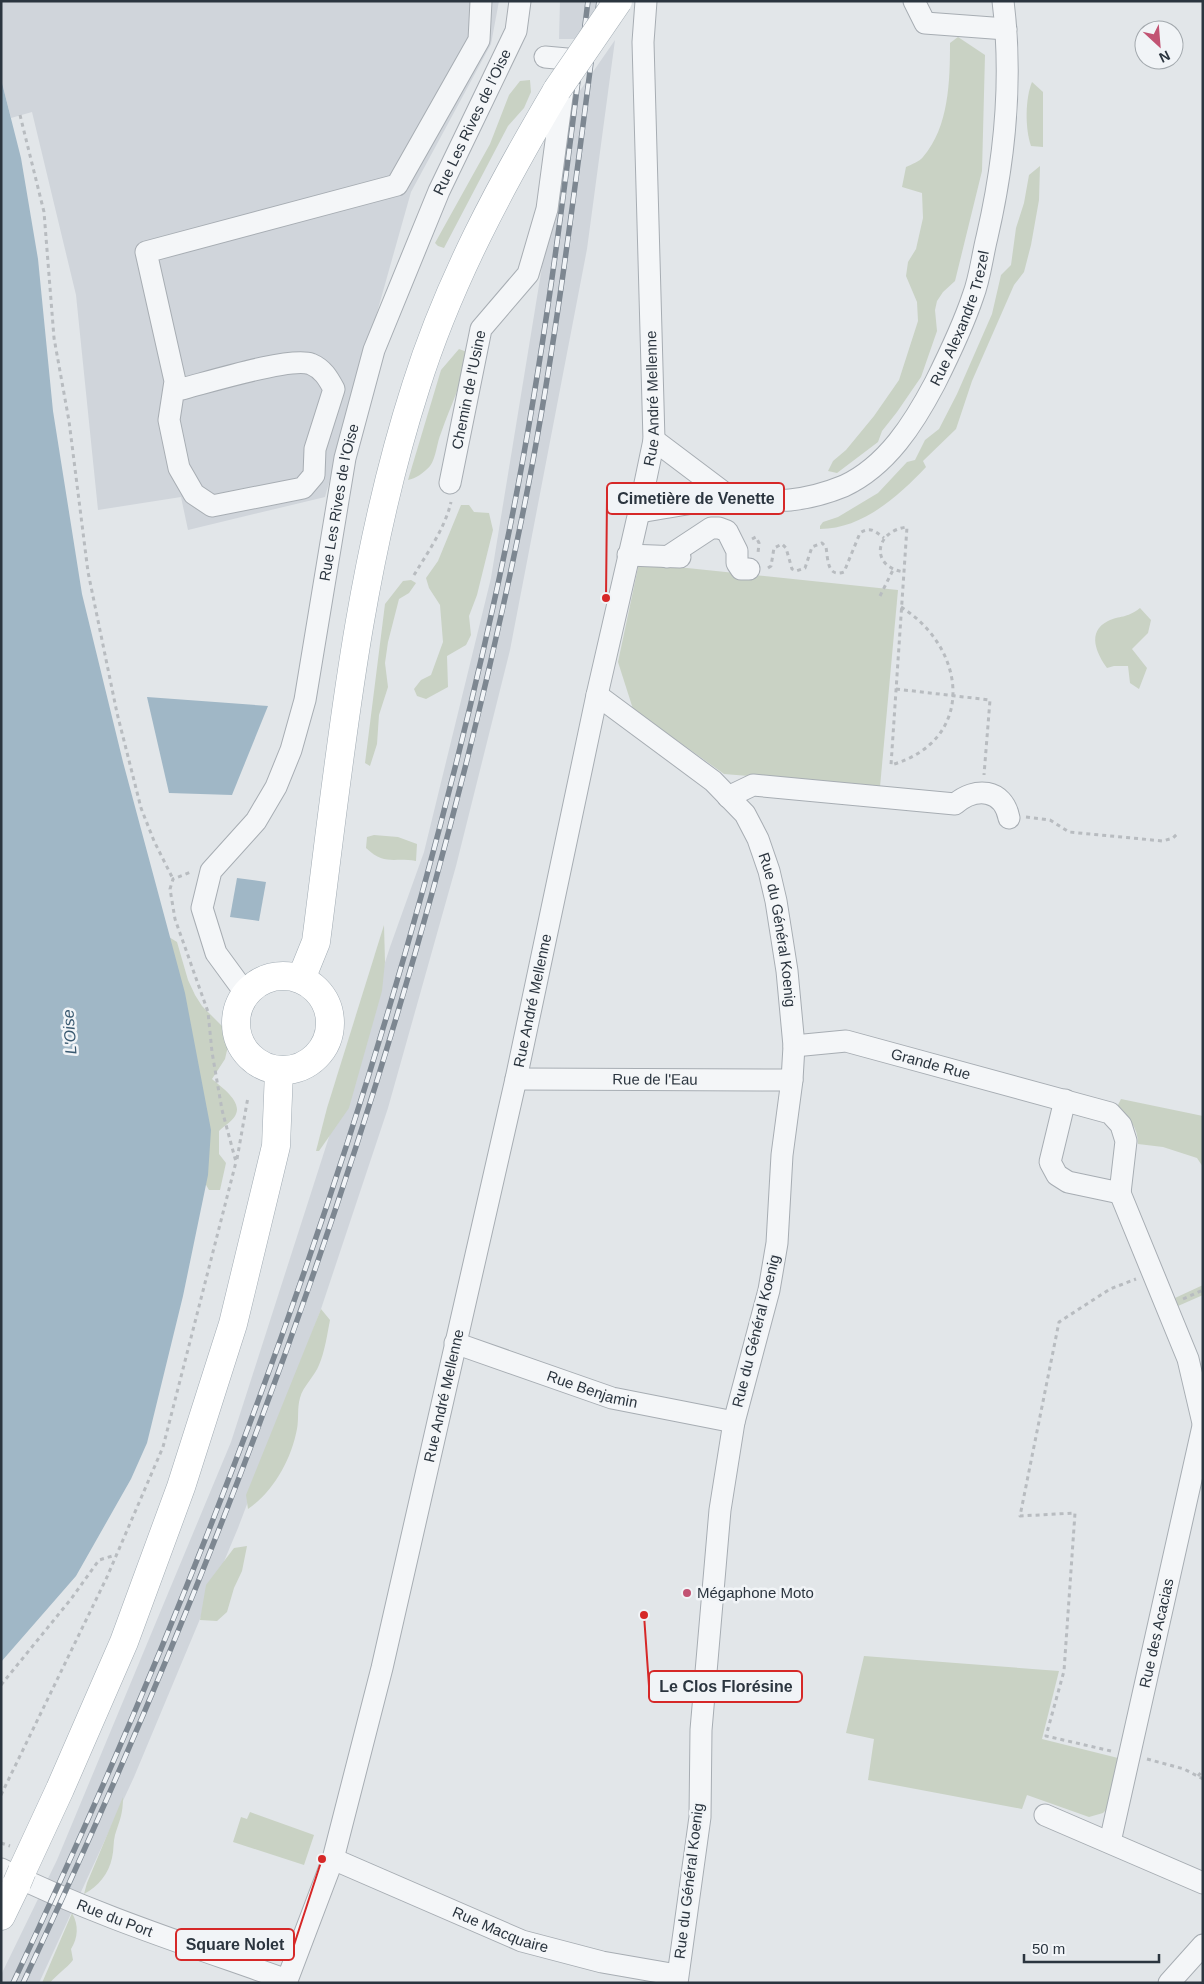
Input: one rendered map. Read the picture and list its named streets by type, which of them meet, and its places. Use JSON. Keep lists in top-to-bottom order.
{
  "streets": {
    "street": [
      "Rue Les Rives de l'Oise",
      "Rue Alexandre Trezel",
      "Chemin de l'Usine",
      "Rue André Mellenne",
      "Rue du Général Koenig",
      "Grande Rue",
      "Rue de l'Eau",
      "Rue Benjamin",
      "Rue des Acacias",
      "Rue du Port",
      "Rue Macquaire"
    ]
  },
  "crossings": [
    ["Rue Alexandre Trezel", "Rue André Mellenne"],
    ["Rue André Mellenne", "Rue du Général Koenig"],
    ["Rue André Mellenne", "Rue de l'Eau"],
    ["Rue André Mellenne", "Rue Benjamin"],
    ["Rue André Mellenne", "Rue du Port"],
    ["Rue André Mellenne", "Rue Macquaire"],
    ["Rue du Général Koenig", "Grande Rue"],
    ["Rue du Général Koenig", "Rue de l'Eau"],
    ["Rue du Général Koenig", "Rue Benjamin"],
    ["Rue du Général Koenig", "Rue Macquaire"],
    ["Grande Rue", "Rue des Acacias"]
  ],
  "water": ["L'Oise"],
  "places": [
    "Cimetière de Venette",
    "Mégaphone Moto",
    "Le Clos Florésine",
    "Square Nolet"
  ],
  "scale_bar": "50 m",
  "north": "bottom right"
}
